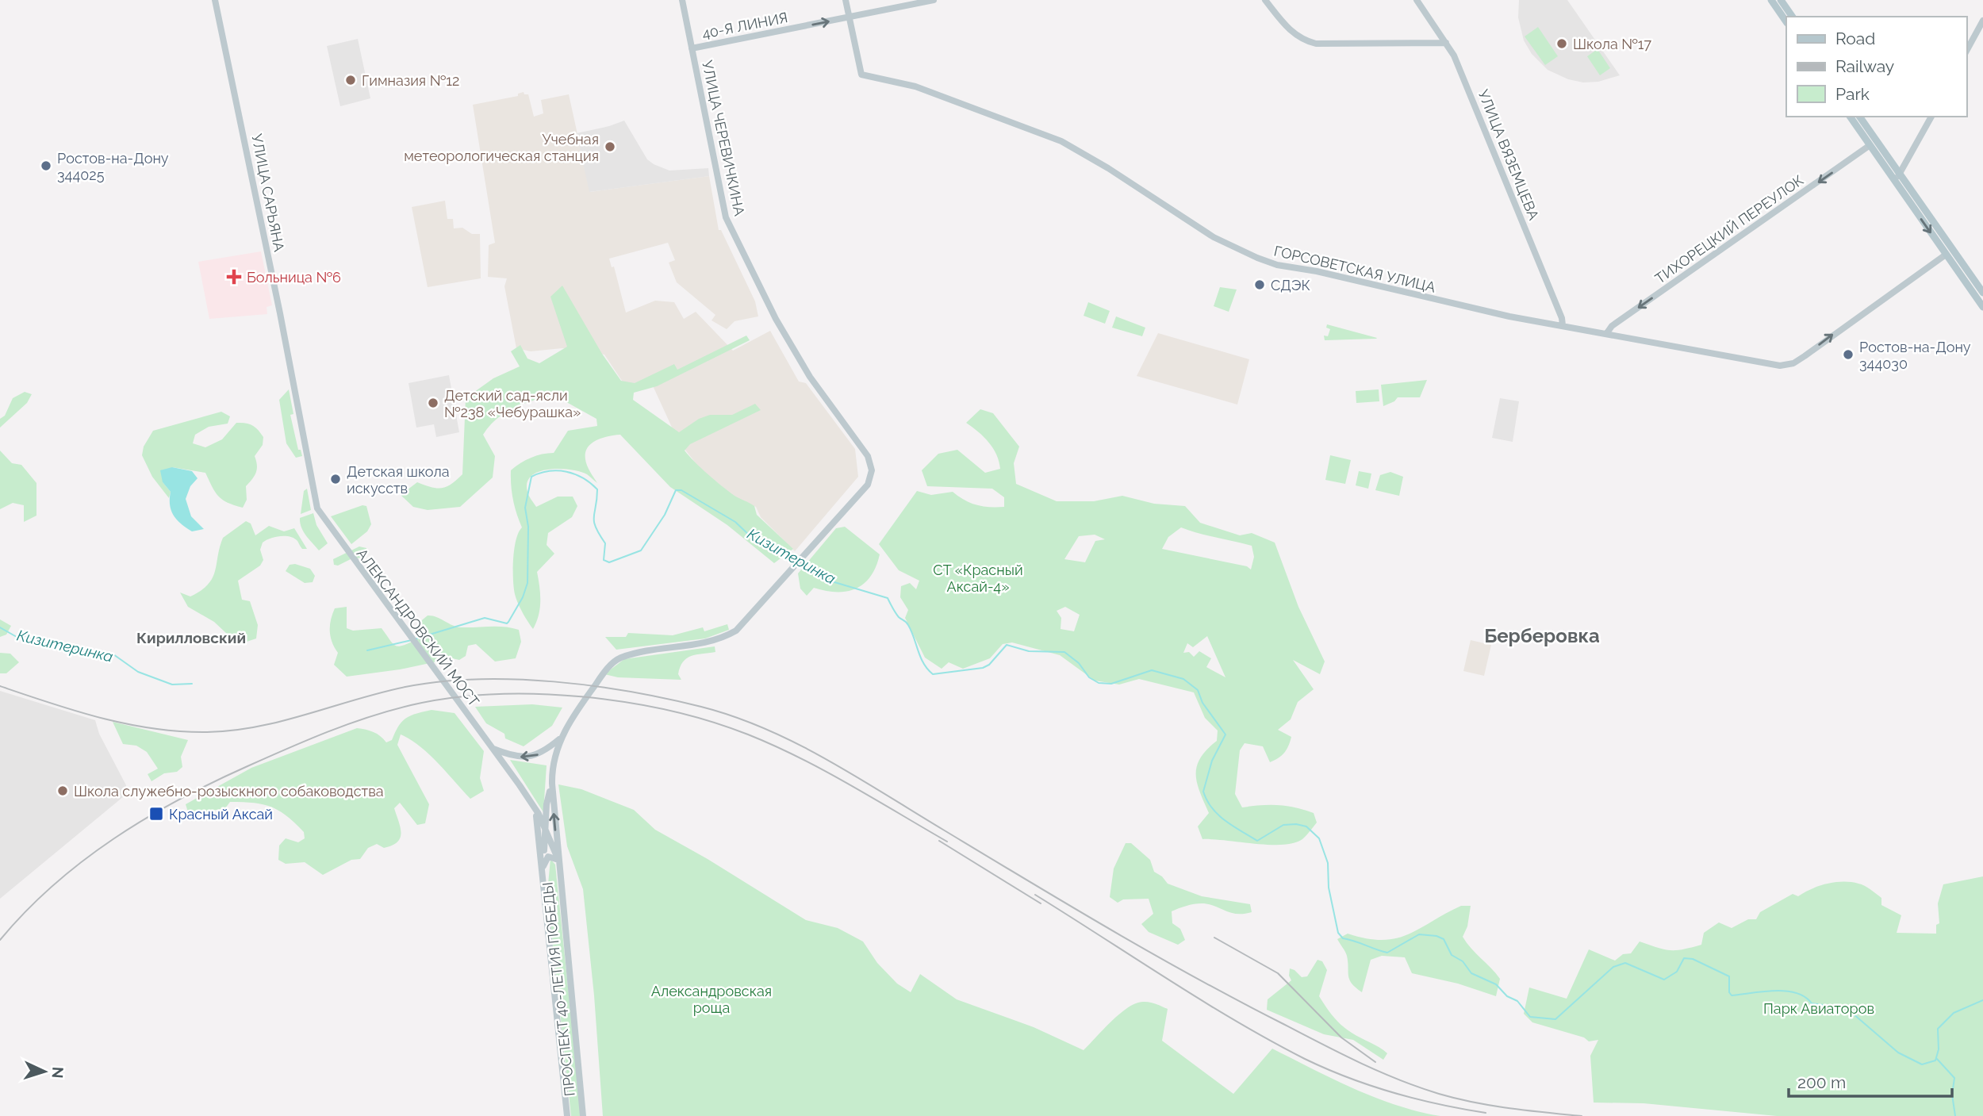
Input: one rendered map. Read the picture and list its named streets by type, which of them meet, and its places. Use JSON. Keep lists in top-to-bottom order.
{
  "streets": {
    "street": [
      "40-Я ЛИНИЯ",
      "УЛИЦА ЧЕРЕВИЧКИНА",
      "УЛИЦА ВЯЗЕМЦЕВА",
      "УЛИЦА САРЬЯНА",
      "ТИХОРЕЦКИЙ ПЕРЕУЛОК",
      "ГОРСОВЕТСКАЯ УЛИЦА",
      "АЛЕКСАНДРОВСКИЙ МОСТ",
      "ПРОСПЕКТ 40-ЛЕТИЯ ПОБЕДЫ"
    ]
  },
  "crossings": [
    ["40-Я ЛИНИЯ", "УЛИЦА ЧЕРЕВИЧКИНА"],
    ["40-Я ЛИНИЯ", "ГОРСОВЕТСКАЯ УЛИЦА"],
    ["УЛИЦА ЧЕРЕВИЧКИНА", "ПРОСПЕКТ 40-ЛЕТИЯ ПОБЕДЫ"],
    ["УЛИЦА ВЯЗЕМЦЕВА", "ГОРСОВЕТСКАЯ УЛИЦА"],
    ["УЛИЦА САРЬЯНА", "АЛЕКСАНДРОВСКИЙ МОСТ"],
    ["ТИХОРЕЦКИЙ ПЕРЕУЛОК", "ГОРСОВЕТСКАЯ УЛИЦА"],
    ["АЛЕКСАНДРОВСКИЙ МОСТ", "ПРОСПЕКТ 40-ЛЕТИЯ ПОБЕДЫ"]
  ],
  "one_way": ["40-Я ЛИНИЯ", "ТИХОРЕЦКИЙ ПЕРЕУЛОК"],
  "districts": ["Берберовка", "Кирилловский"],
  "water": ["Кизитеринка"],
  "parks": ["СТ «Красный Аксай-4»", "Александровская роща", "Парк Авиаторов"],
  "places": {
    "other": [
      "Школа №17",
      "Гимназия №12",
      "Учебная метеорологическая станция",
      "Ростов-на-Дону 344025",
      "СДЭК",
      "Ростов-на-Дону 344030",
      "Детский сад-ясли №238 «Чебурашка»",
      "Детская школа искусств",
      "Школа служебно-розыскного собаководства"
    ],
    "health": ["Больница №6"],
    "transit": ["Красный Аксай"]
  },
  "legend": ["Road", "Railway", "Park"],
  "scale_bar": "200 m",
  "north": "right"
}
